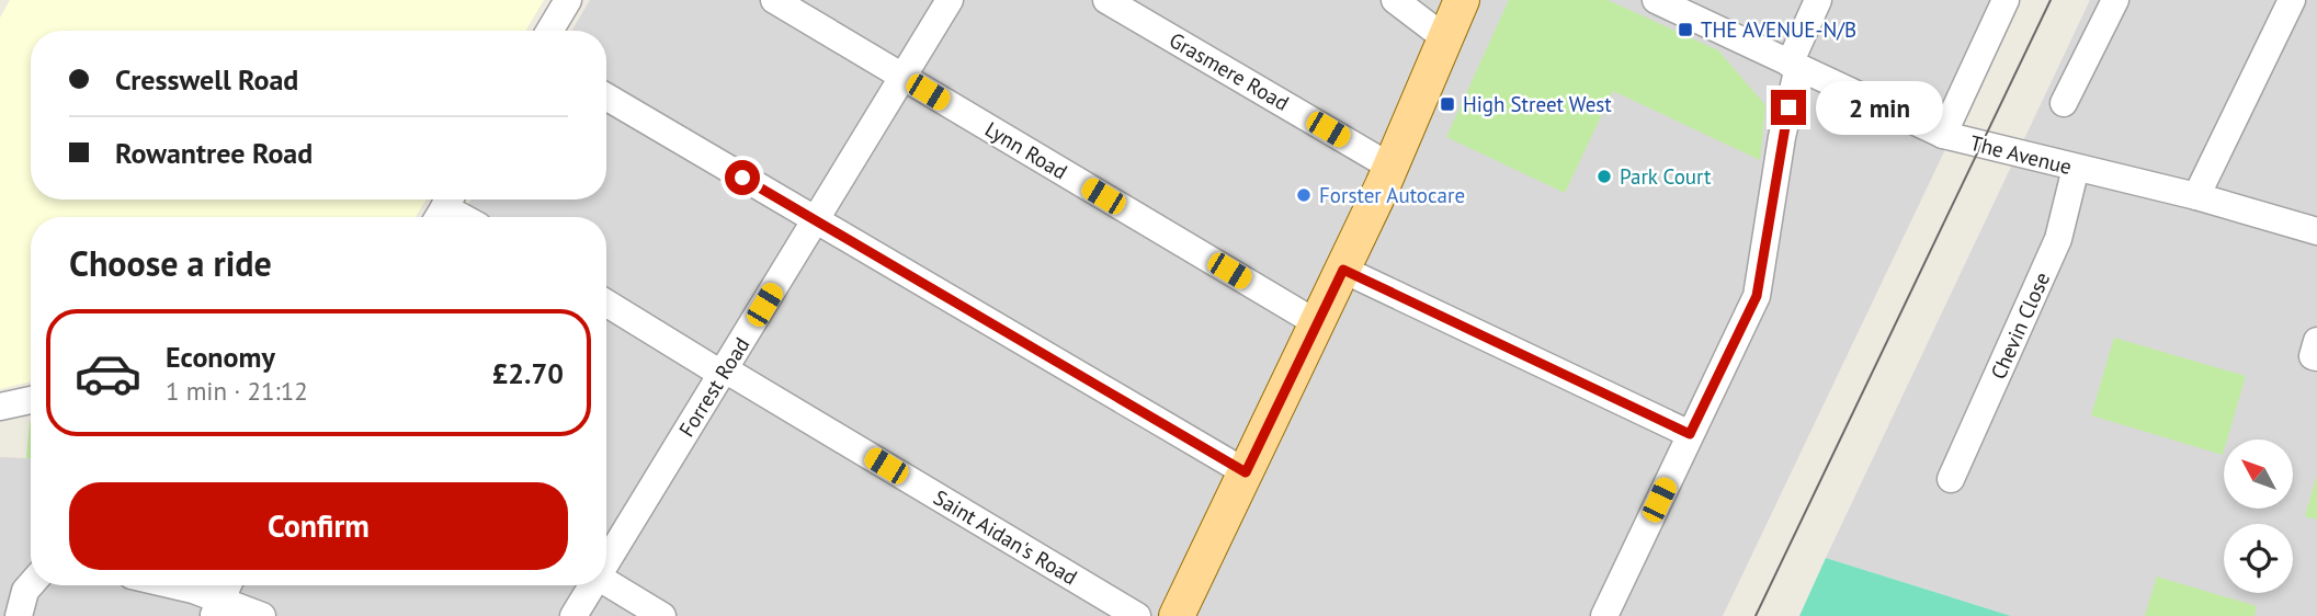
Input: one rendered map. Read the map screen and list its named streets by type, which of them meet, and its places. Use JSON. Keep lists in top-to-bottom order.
{
  "streets": {
    "street": [
      "Grasmere Road",
      "Lynn Road",
      "The Avenue",
      "Chevin Close",
      "Forrest Road",
      "Saint Aidan's Road"
    ]
  },
  "crossings": [
    ["Lynn Road", "Forrest Road"],
    ["The Avenue", "Chevin Close"],
    ["Forrest Road", "Saint Aidan's Road"]
  ],
  "places": {
    "transit": ["THE AVENUE-N/B", "High Street West"],
    "other": ["Park Court", "Forster Autocare"]
  },
  "north": "top left",
  "page": {
    "banner": ["Cresswell Road", "Rowantree Road"],
    "bubble": "2 min",
    "heading": "Choose a ride",
    "list": [
      {
        "name": "Economy",
        "note": "1 min · 21:12",
        "value": "£2.70"
      }
    ],
    "buttons": "Confirm"
  }
}
